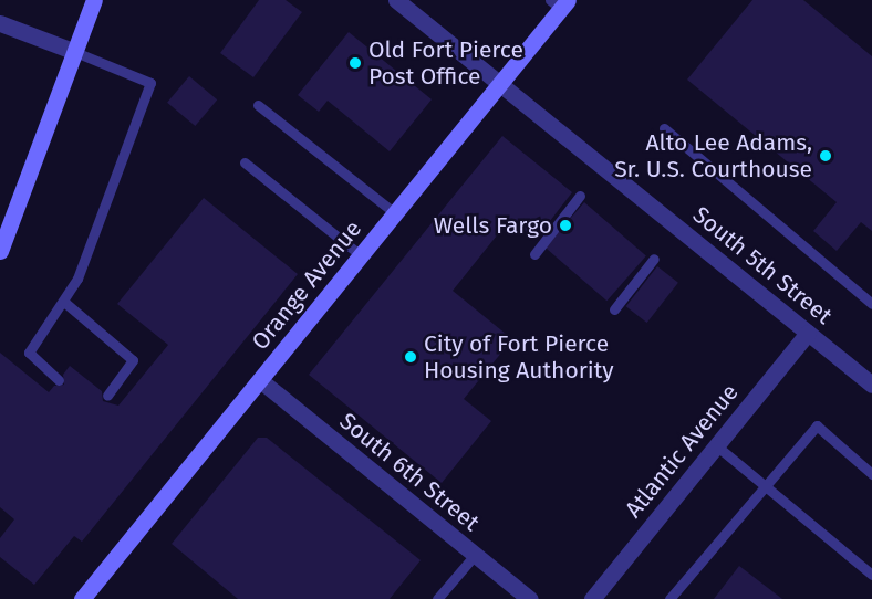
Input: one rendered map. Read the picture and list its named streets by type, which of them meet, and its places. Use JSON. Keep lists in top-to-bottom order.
{
  "streets": {
    "main road": ["Orange Avenue"],
    "street": ["South 5th Street", "Atlantic Avenue", "South 6th Street"]
  },
  "crossings": [
    ["South 5th Street", "Orange Avenue"],
    ["South 5th Street", "Atlantic Avenue"],
    ["Orange Avenue", "South 6th Street"]
  ],
  "places": [
    "Old Fort Pierce Post Office",
    "Alto Lee Adams, Sr. U.S. Courthouse",
    "Wells Fargo",
    "City of Fort Pierce Housing Authority"
  ]
}
